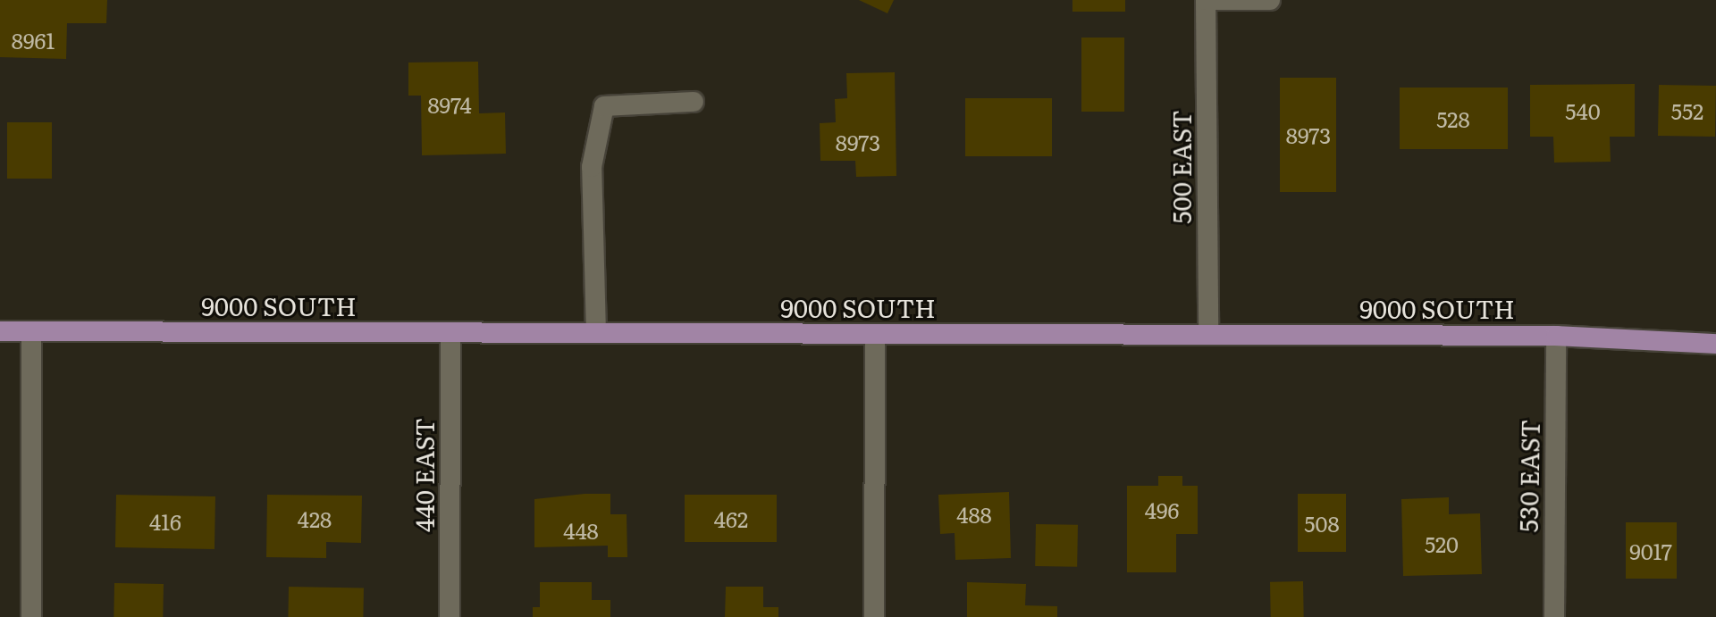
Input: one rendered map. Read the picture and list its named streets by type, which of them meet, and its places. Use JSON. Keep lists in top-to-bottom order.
{
  "streets": {
    "main road": ["9000 SOUTH"],
    "street": ["500 EAST", "440 EAST", "530 EAST"]
  },
  "crossings": [
    ["500 EAST", "9000 SOUTH"],
    ["9000 SOUTH", "440 EAST"],
    ["9000 SOUTH", "530 EAST"]
  ],
  "house_numbers": [
    "8961",
    "8974",
    "540",
    "552",
    "528",
    "8973",
    "8973",
    "496",
    "488",
    "428",
    "462",
    "416",
    "508",
    "448",
    "520",
    "9017"
  ]
}
